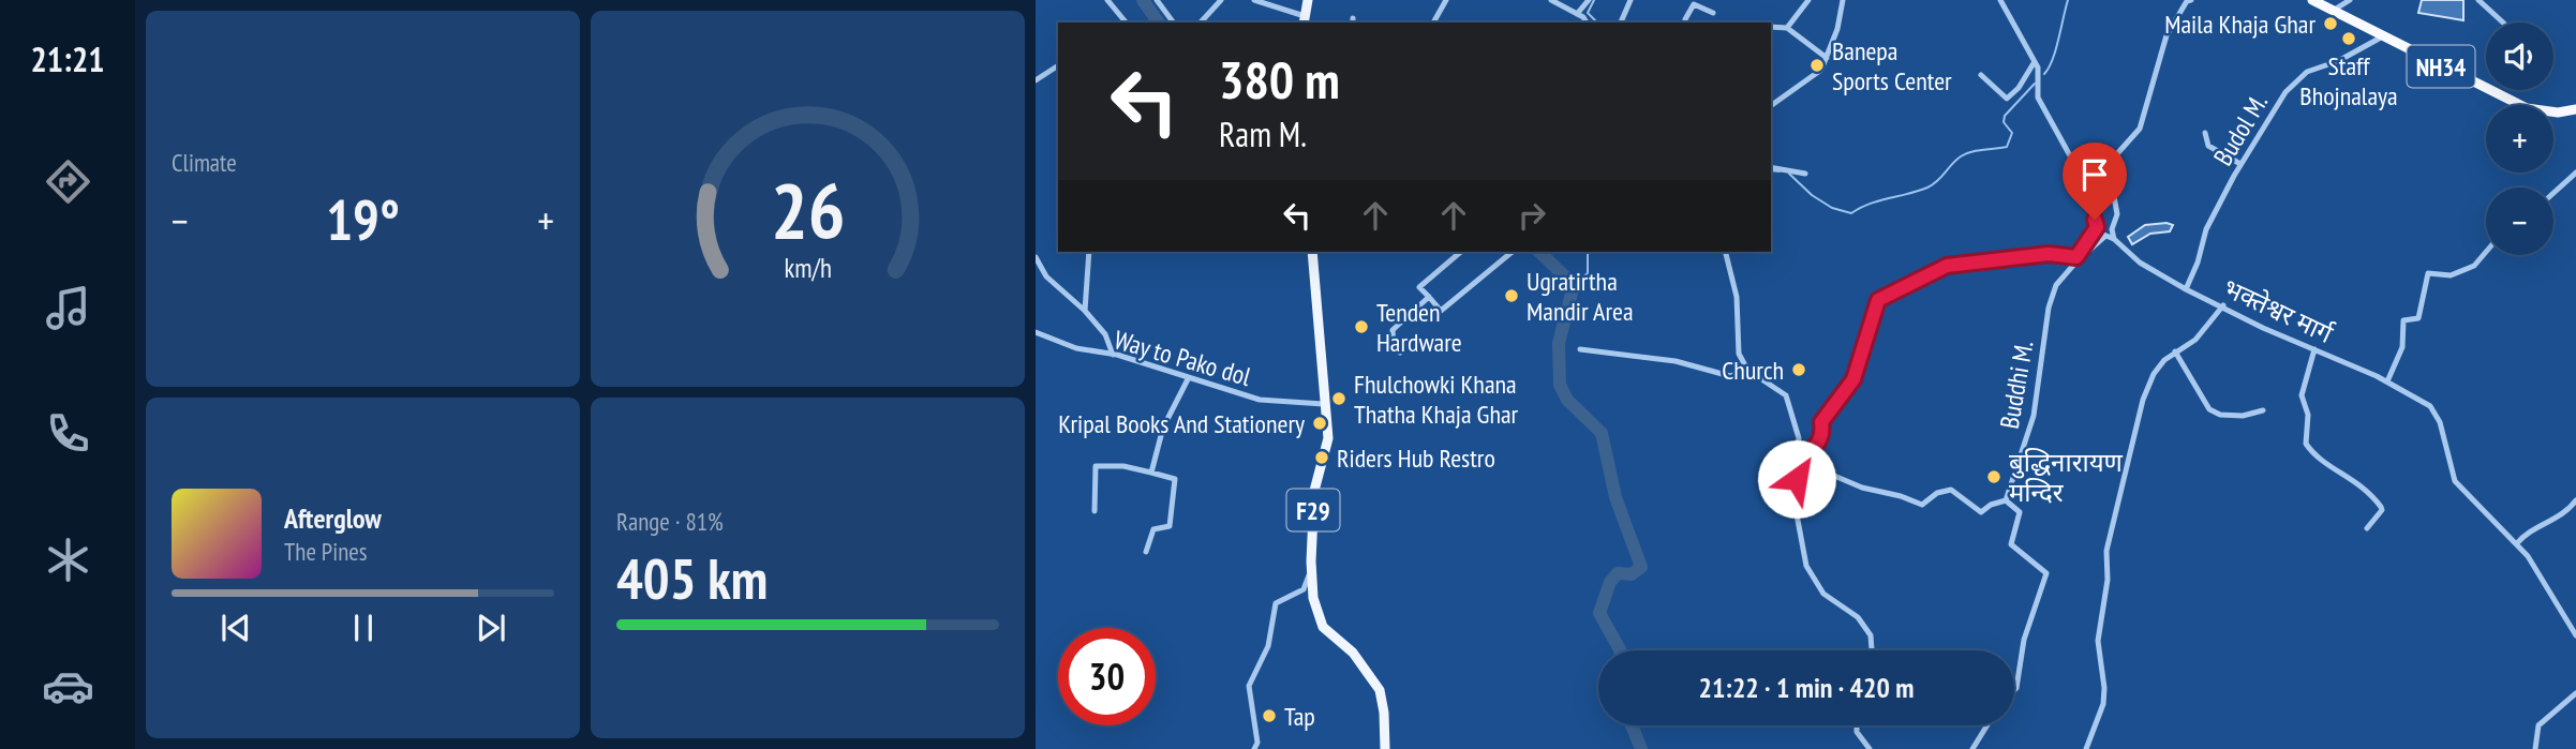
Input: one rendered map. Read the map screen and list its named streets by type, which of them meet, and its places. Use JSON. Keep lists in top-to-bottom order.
{
  "streets": {
    "highway": ["NH34"],
    "main road": ["F29"],
    "street": [
      "Budol M.",
      "भक्तेश्वर मार्ग",
      "Way to Pako dol",
      "Buddhi M."
    ]
  },
  "crossings": [
    ["NH34", "Budol M."],
    ["Budol M.", "भक्तेश्वर मार्ग"],
    ["भक्तेश्वर मार्ग", "Buddhi M."],
    ["Way to Pako dol", "F29"]
  ],
  "places": [
    "Maila Khaja Ghar",
    "Staff Bhojnalaya",
    "Banepa Sports Center",
    "Ugratirtha Mandir Area",
    "Tenden Hardware",
    "Church",
    "Fhulchowki Khana Thatha Khaja Ghar",
    "Kripal Books And Stationery",
    "Riders Hub Restro",
    "बुद्धिनारायण मन्दिर",
    "Tap"
  ],
  "page": {
    "tabs": "21:21",
    "tile": [
      "Climate",
      ["Range · 81%", "405 km"]
    ],
    "map_buttons": ["+", "−"],
    "turn": ["380 m", "Ram M."],
    "heat": ["−", "19°", "+"],
    "song": ["Afterglow", "The Pines"],
    "limit": "30",
    "trip": "21:22 · 1 min · 420 m",
    "gauge": ["26", "km/h"]
  }
}
